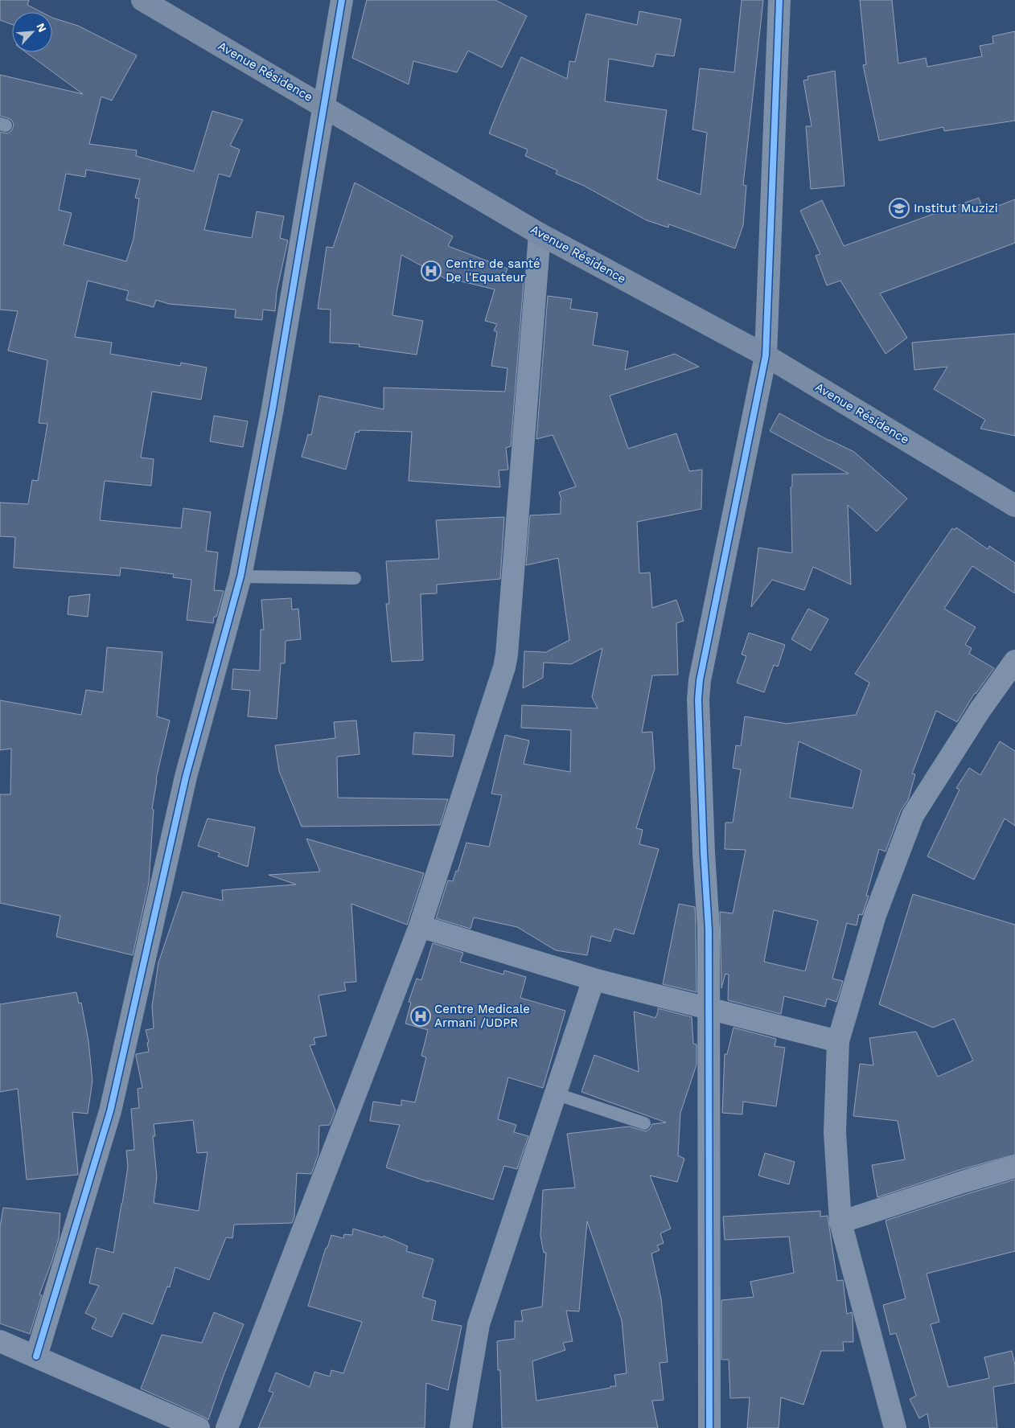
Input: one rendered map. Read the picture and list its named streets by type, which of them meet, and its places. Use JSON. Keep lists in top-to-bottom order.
{
  "streets": {
    "main road": ["Avenue Résidence"]
  },
  "places": {
    "school or university": ["Institut Muzizi"],
    "hospital": ["Centre de santé De l'Equateur", "Centre Medicale Armani /UDPR"]
  },
  "north": "top right"
}
